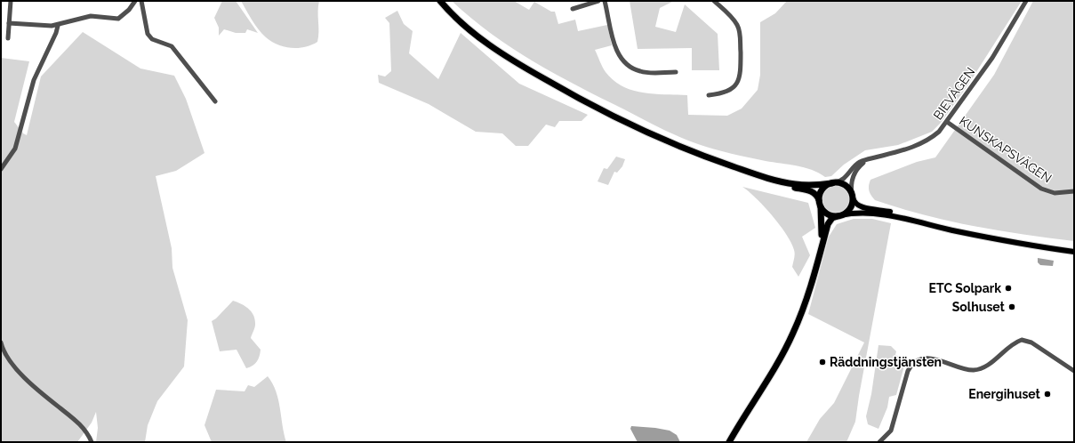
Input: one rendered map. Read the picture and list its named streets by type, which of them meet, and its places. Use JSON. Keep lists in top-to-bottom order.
{
  "streets": {
    "street": ["BIEVÄGEN", "KUNSKAPSVÄGEN"]
  },
  "crossings": [
    ["BIEVÄGEN", "KUNSKAPSVÄGEN"]
  ],
  "places": [
    "ETC Solpark",
    "Solhuset",
    "Räddningstjänsten",
    "Energihuset"
  ]
}
